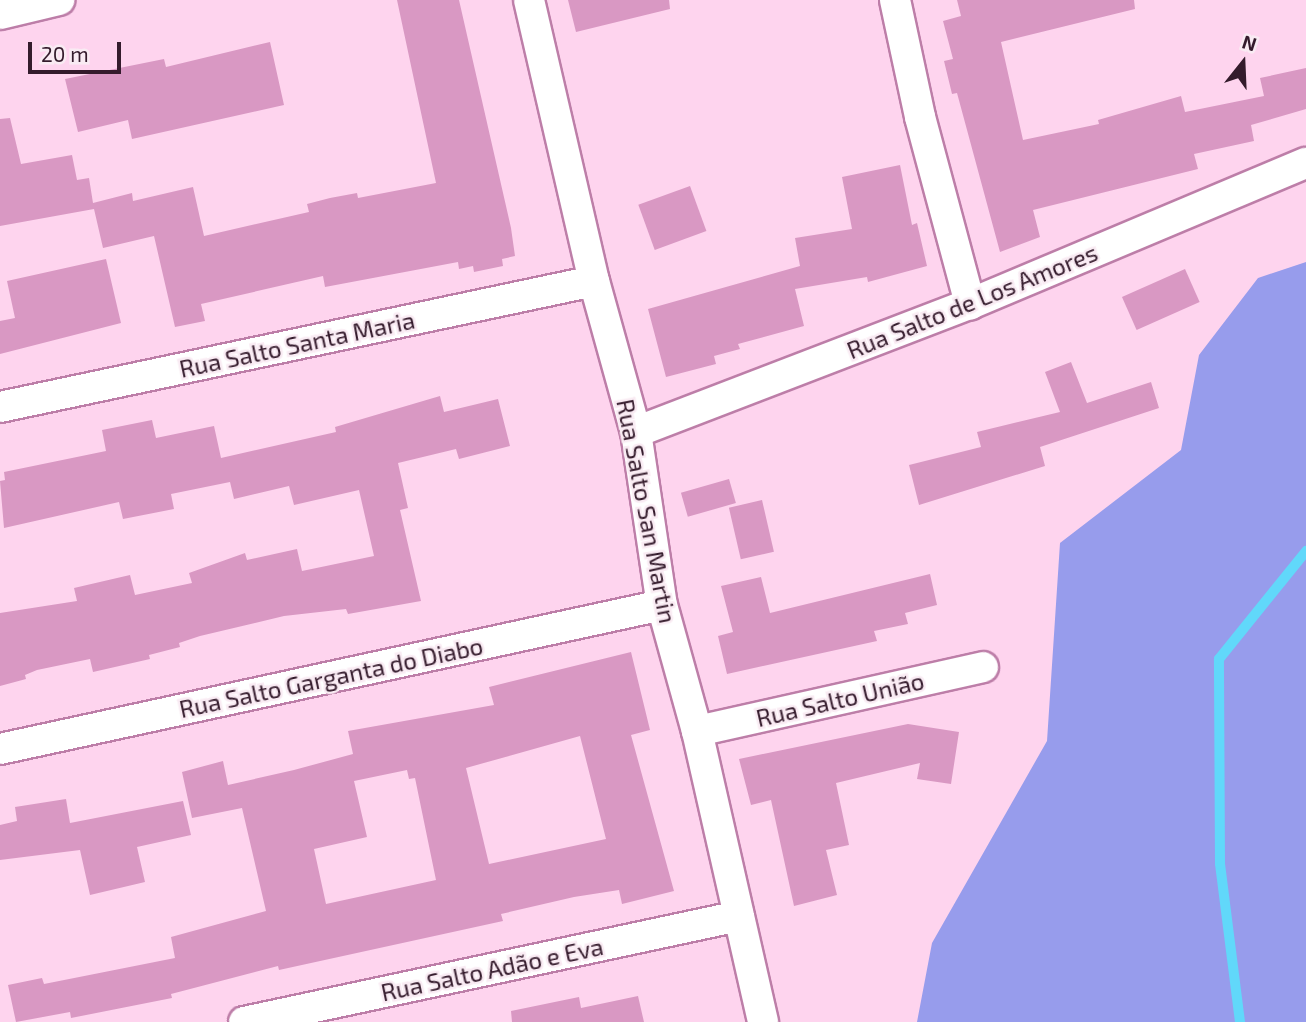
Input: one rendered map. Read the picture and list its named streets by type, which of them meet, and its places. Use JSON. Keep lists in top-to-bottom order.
{
  "streets": {
    "street": [
      "Rua Salto de Los Amores",
      "Rua Salto Santa Maria",
      "Rua Salto San Martin",
      "Rua Salto Garganta do Diabo",
      "Rua Salto União",
      "Rua Salto Adão e Eva"
    ]
  },
  "crossings": [
    ["Rua Salto de Los Amores", "Rua Salto San Martin"],
    ["Rua Salto Santa Maria", "Rua Salto San Martin"],
    ["Rua Salto San Martin", "Rua Salto Garganta do Diabo"],
    ["Rua Salto San Martin", "Rua Salto União"],
    ["Rua Salto San Martin", "Rua Salto Adão e Eva"]
  ],
  "scale_bar": "20 m",
  "north": "top"
}
